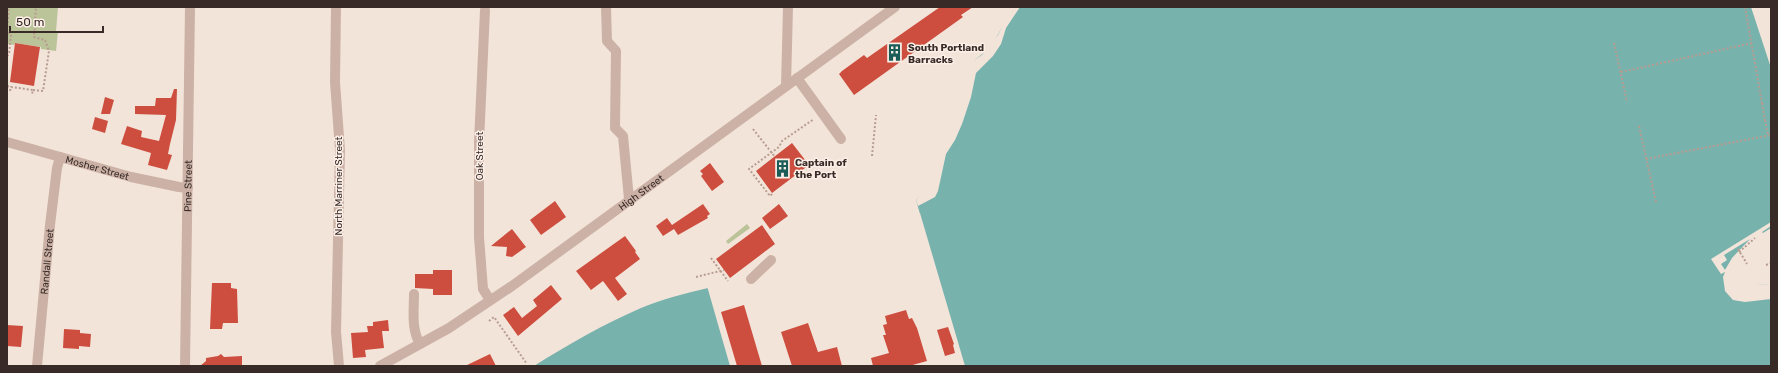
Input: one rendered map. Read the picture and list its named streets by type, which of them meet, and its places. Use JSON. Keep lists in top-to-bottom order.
{
  "streets": {
    "street": [
      "Oak Street",
      "Mosher Street",
      "North Marriner Street",
      "Pine Street",
      "High Street",
      "Randall Street"
    ]
  },
  "crossings": [
    ["Oak Street", "High Street"],
    ["Mosher Street", "Pine Street"],
    ["Mosher Street", "Randall Street"]
  ],
  "places": {
    "building": ["South Portland Barracks", "Captain of the Port"]
  },
  "scale_bar": "50 m"
}
